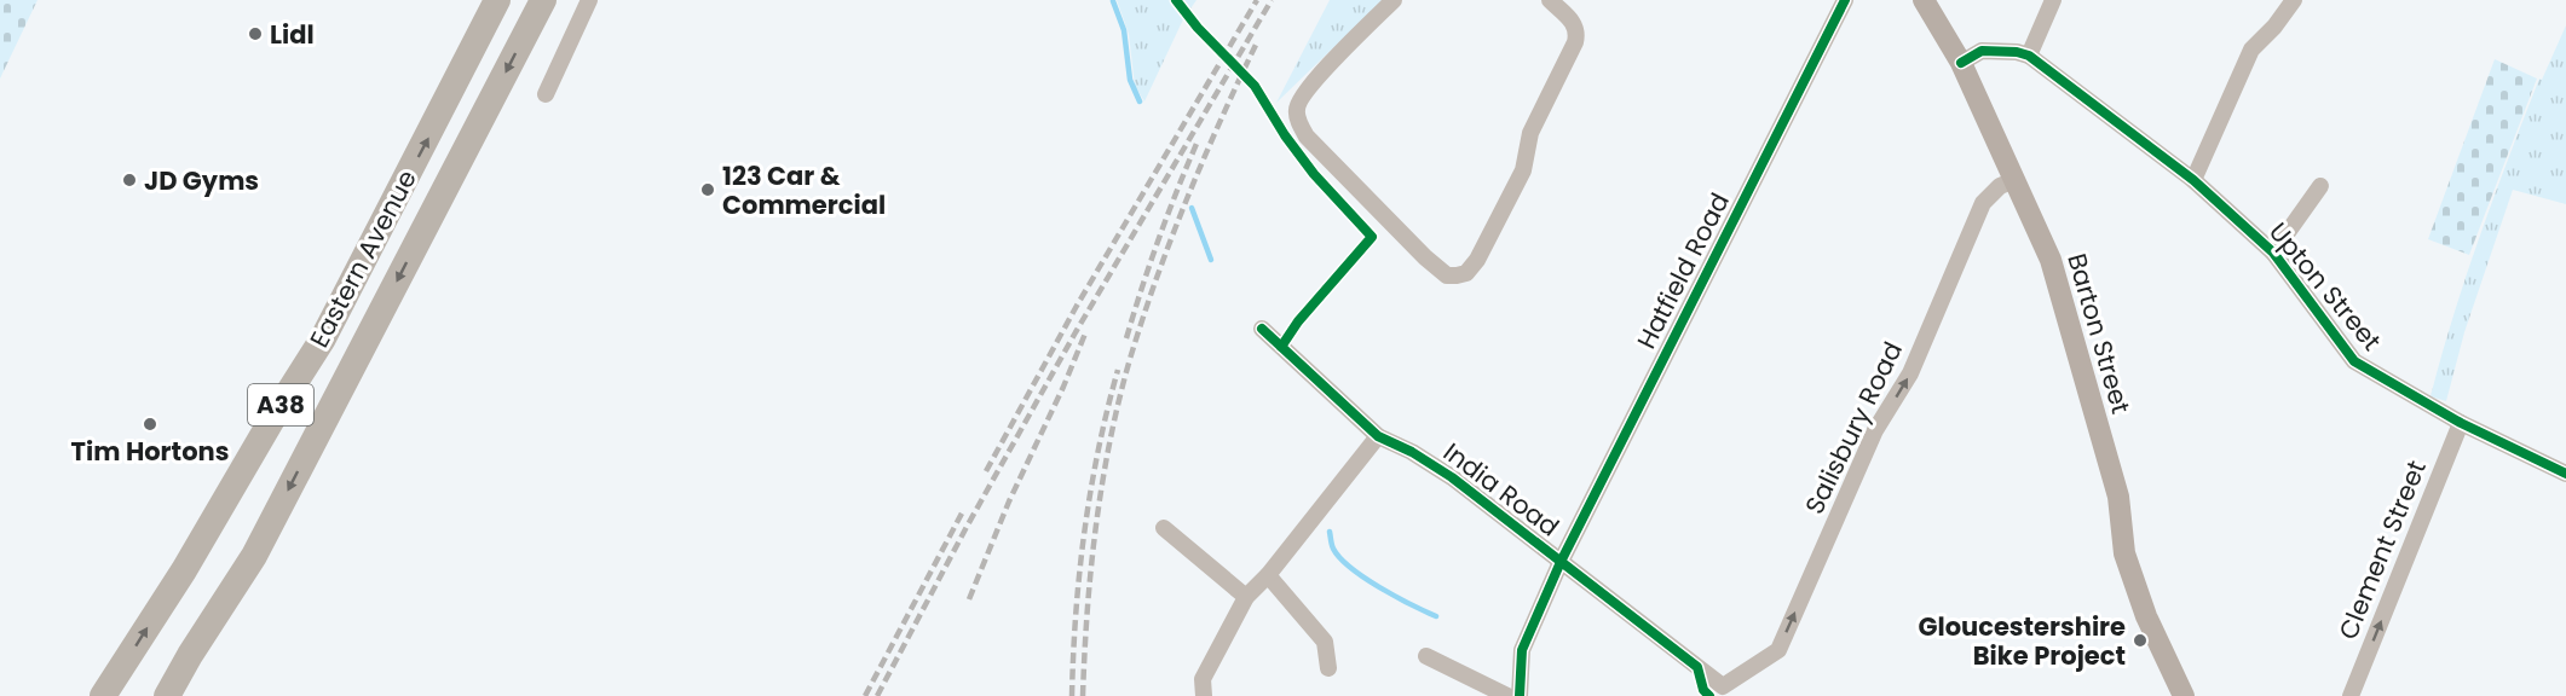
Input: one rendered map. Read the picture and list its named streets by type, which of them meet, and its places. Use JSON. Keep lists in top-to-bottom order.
{
  "streets": {
    "highway": ["Eastern Avenue", "A38"],
    "main road": ["Barton Street"],
    "street": [
      "Hatfield Road",
      "Upton Street",
      "Salisbury Road",
      "India Road",
      "Clement Street"
    ]
  },
  "crossings": [
    ["Hatfield Road", "India Road"],
    ["Upton Street", "Clement Street"],
    ["Barton Street", "Salisbury Road"],
    ["Salisbury Road", "India Road"]
  ],
  "one_way": ["Salisbury Road", "Clement Street"],
  "places": [
    "Lidl",
    "JD Gyms",
    "123 Car & Commercial",
    "Tim Hortons",
    "Gloucestershire Bike Project"
  ]
}
